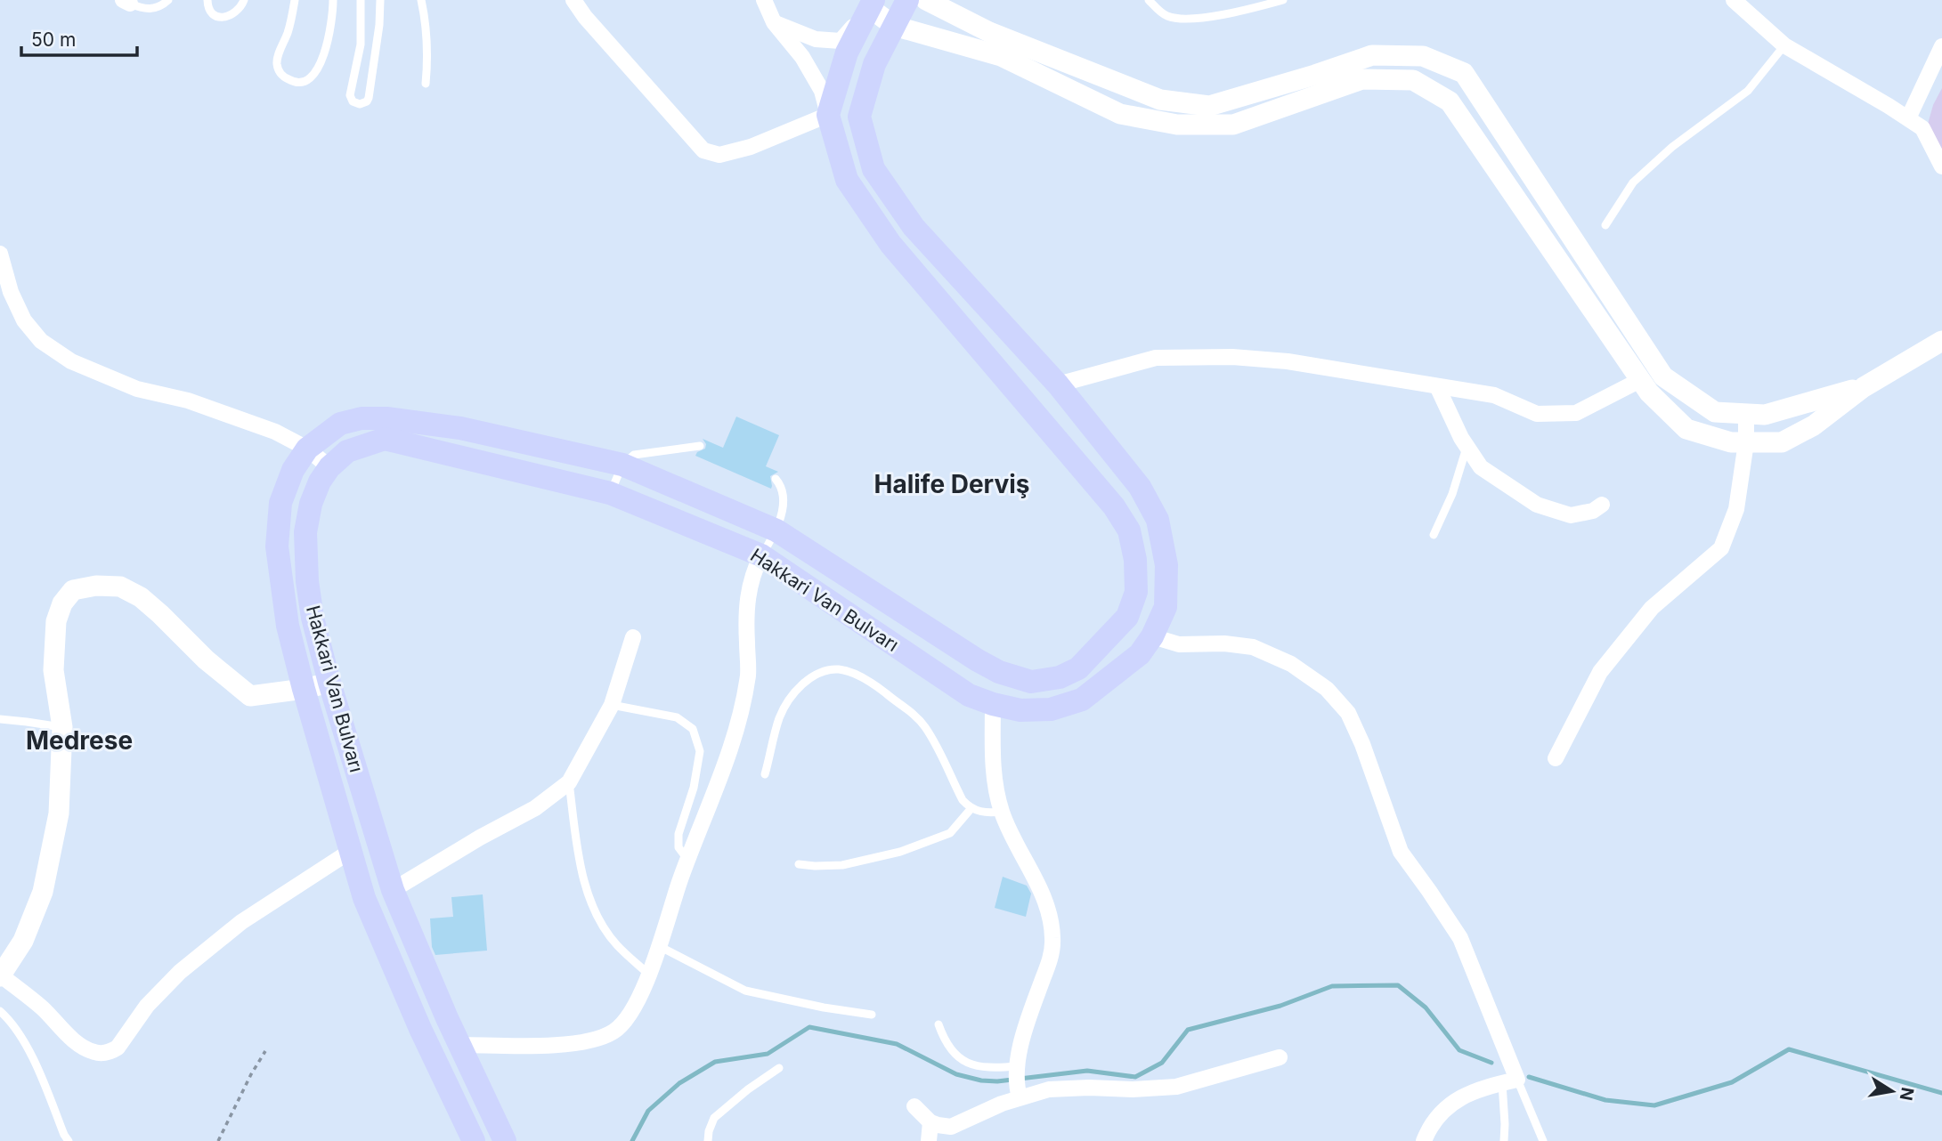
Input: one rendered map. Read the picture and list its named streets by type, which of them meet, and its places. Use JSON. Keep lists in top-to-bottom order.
{
  "streets": {
    "main road": ["Hakkari Van Bulvarı"]
  },
  "districts": ["Halife Derviş", "Medrese"],
  "scale_bar": "50 m",
  "north": "right"
}
